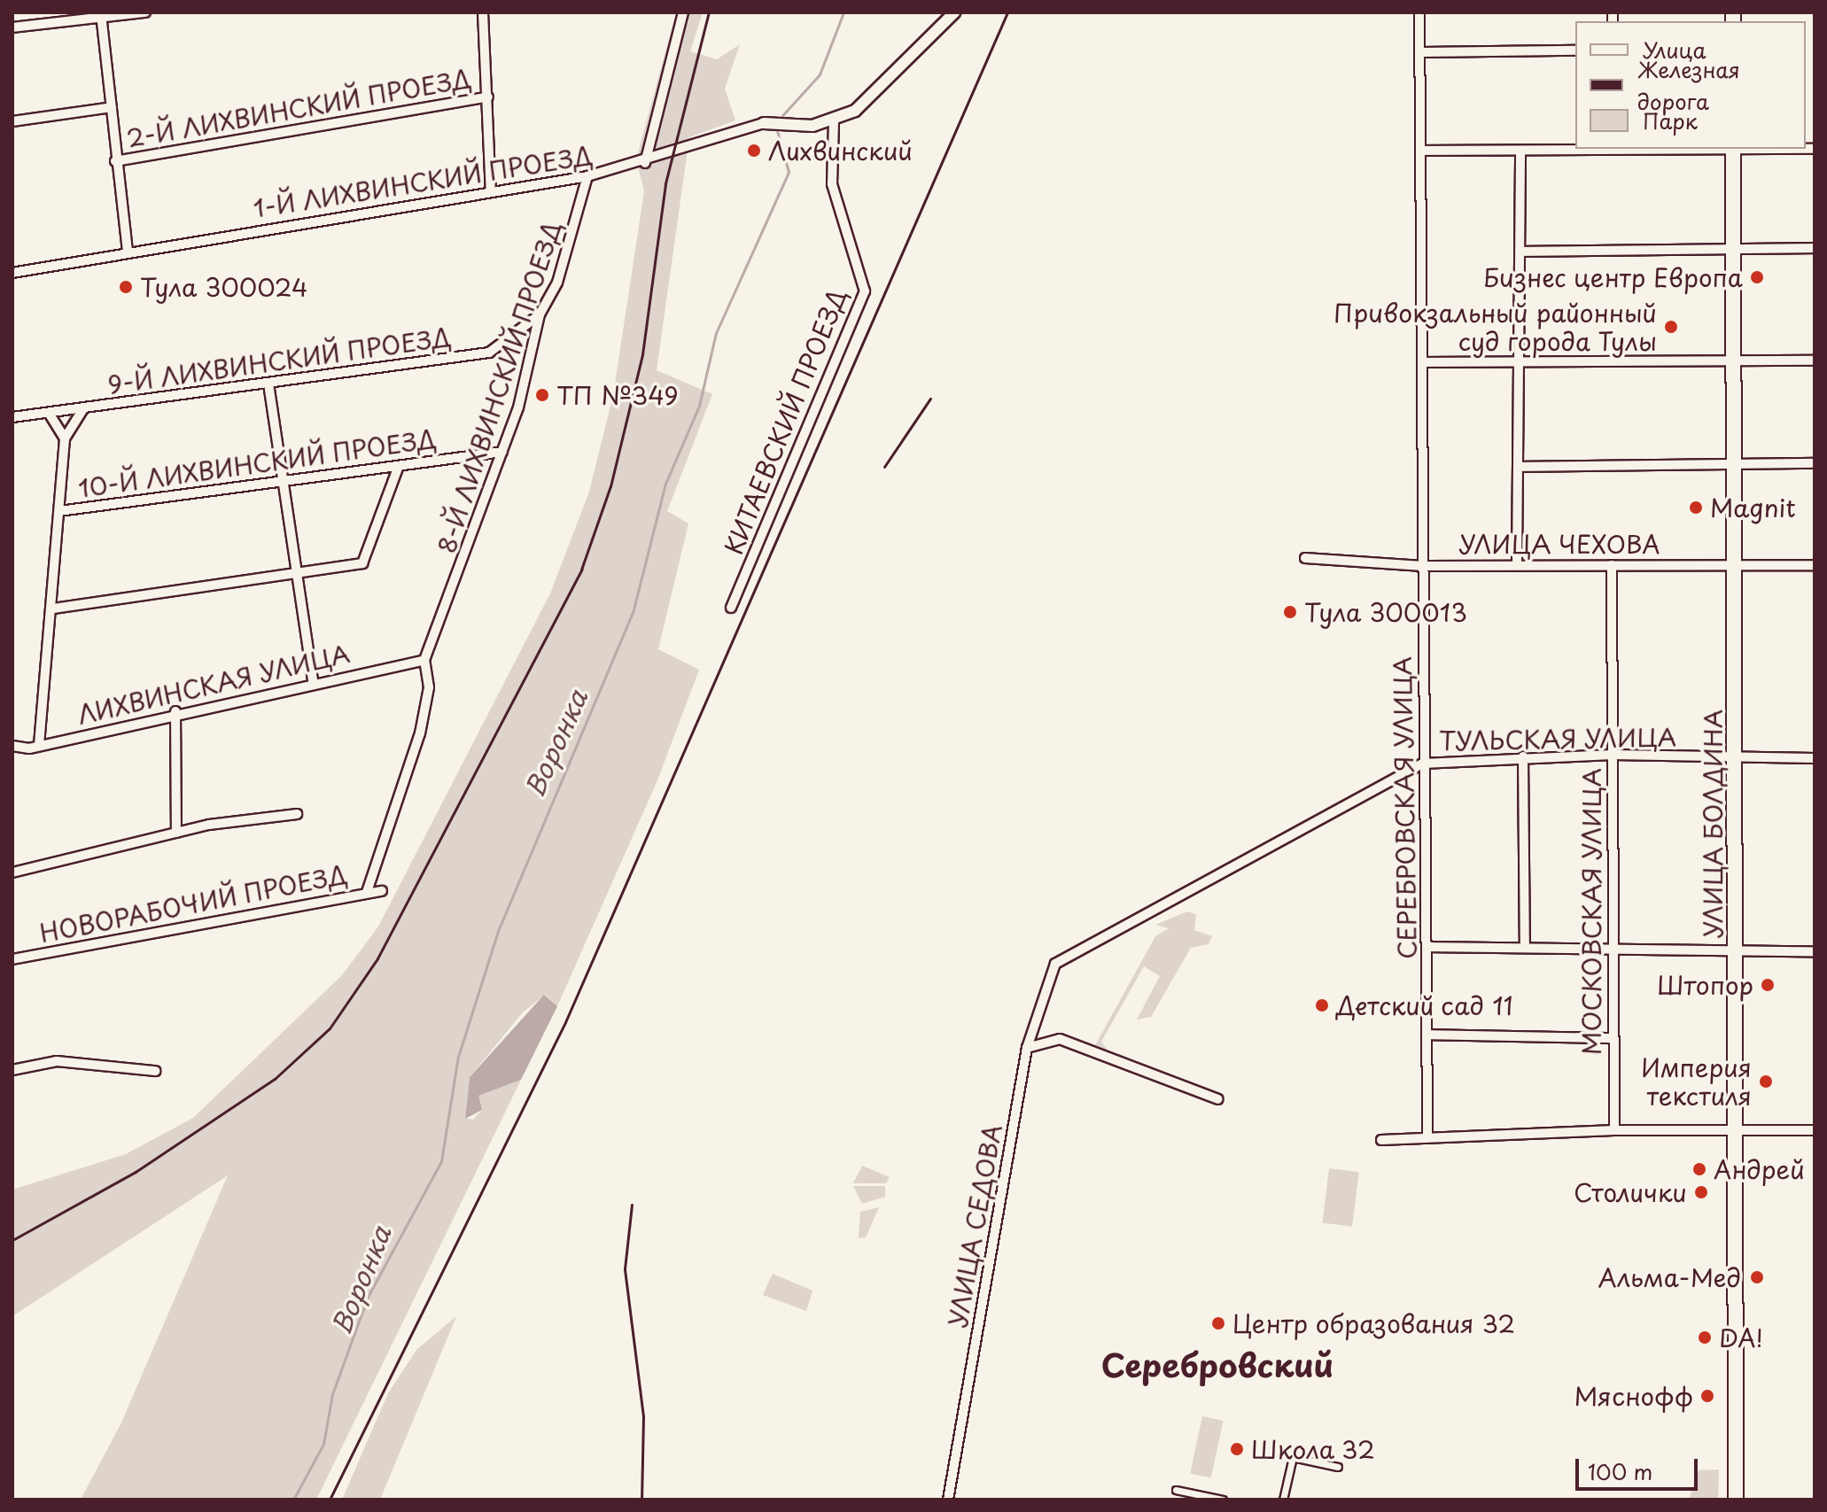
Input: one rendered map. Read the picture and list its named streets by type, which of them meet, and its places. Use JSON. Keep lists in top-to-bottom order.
{
  "streets": {
    "main road": ["УЛИЦА БОЛДИНА"],
    "street": [
      "2-Й ЛИХВИНСКИЙ ПРОЕЗД",
      "1-Й ЛИХВИНСКИЙ ПРОЕЗД",
      "9-Й ЛИХВИНСКИЙ ПРОЕЗД",
      "8-Й ЛИХВИНСКИЙ ПРОЕЗД",
      "КИТАЕВСКИЙ ПРОЕЗД",
      "10-Й ЛИХВИНСКИЙ ПРОЕЗД",
      "УЛИЦА ЧЕХОВА",
      "ЛИХВИНСКАЯ УЛИЦА",
      "ТУЛЬСКАЯ УЛИЦА",
      "СЕРЕБРОВСКАЯ УЛИЦА",
      "НОВОРАБОЧИЙ ПРОЕЗД",
      "МОСКОВСКАЯ УЛИЦА",
      "УЛИЦА СЕДОВА"
    ]
  },
  "crossings": [
    ["1-Й ЛИХВИНСКИЙ ПРОЕЗД", "8-Й ЛИХВИНСКИЙ ПРОЕЗД"],
    ["1-Й ЛИХВИНСКИЙ ПРОЕЗД", "КИТАЕВСКИЙ ПРОЕЗД"],
    ["9-Й ЛИХВИНСКИЙ ПРОЕЗД", "8-Й ЛИХВИНСКИЙ ПРОЕЗД"],
    ["8-Й ЛИХВИНСКИЙ ПРОЕЗД", "10-Й ЛИХВИНСКИЙ ПРОЕЗД"],
    ["8-Й ЛИХВИНСКИЙ ПРОЕЗД", "ЛИХВИНСКАЯ УЛИЦА"],
    ["8-Й ЛИХВИНСКИЙ ПРОЕЗД", "НОВОРАБОЧИЙ ПРОЕЗД"],
    ["УЛИЦА ЧЕХОВА", "СЕРЕБРОВСКАЯ УЛИЦА"],
    ["УЛИЦА ЧЕХОВА", "УЛИЦА БОЛДИНА"],
    ["УЛИЦА ЧЕХОВА", "МОСКОВСКАЯ УЛИЦА"],
    ["ТУЛЬСКАЯ УЛИЦА", "СЕРЕБРОВСКАЯ УЛИЦА"],
    ["ТУЛЬСКАЯ УЛИЦА", "УЛИЦА БОЛДИНА"],
    ["ТУЛЬСКАЯ УЛИЦА", "МОСКОВСКАЯ УЛИЦА"],
    ["ТУЛЬСКАЯ УЛИЦА", "УЛИЦА СЕДОВА"]
  ],
  "districts": ["Серебровский"],
  "water": ["Воронка"],
  "places": [
    "Лихвинский",
    "Бизнес центр Европа",
    "Тула 300024",
    "Привокзальный районный суд города Тулы",
    "ТП №349",
    "Magnit",
    "Тула 300013",
    "Штопор",
    "Детский сад 11",
    "Империя текстиля",
    "Андрей",
    "Столички",
    "Альма-Мед",
    "Центр образования 32",
    "DA!",
    "Мяснофф",
    "Школа 32"
  ],
  "legend": ["Улица", "Железная дорога", "Парк"],
  "scale_bar": "100 m"
}
